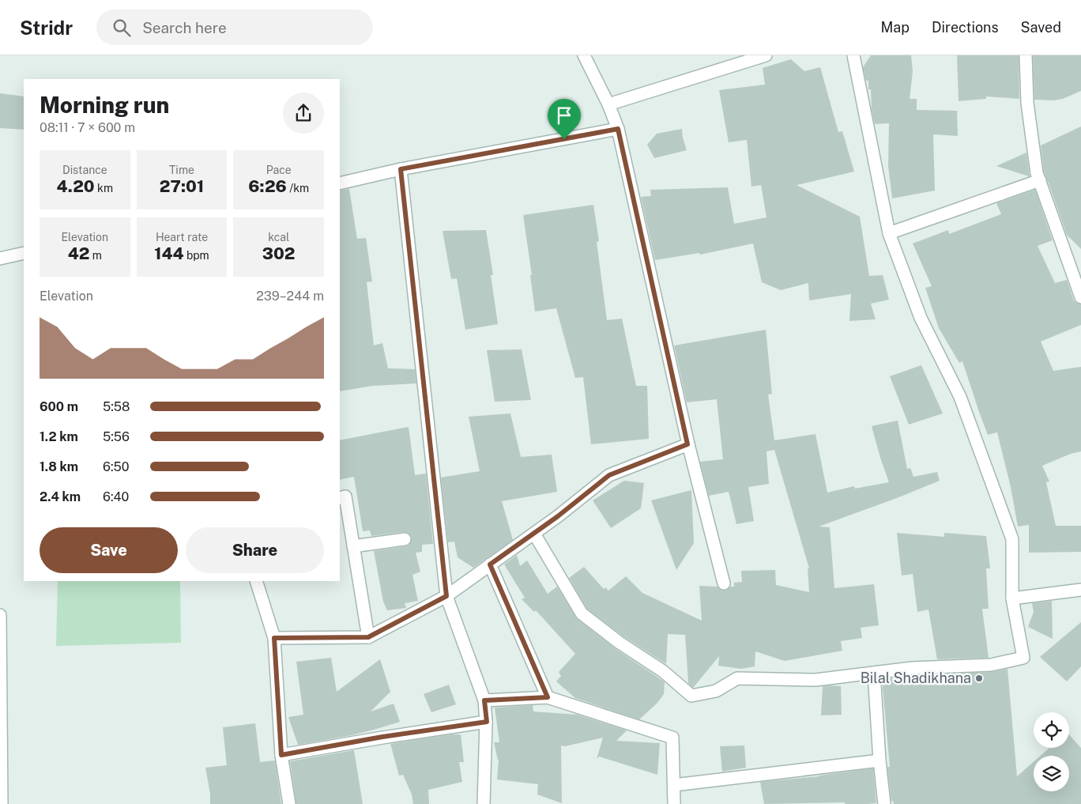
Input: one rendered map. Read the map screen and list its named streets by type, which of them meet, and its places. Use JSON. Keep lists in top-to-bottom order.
{
  "places": ["Bilal Shadikhana"],
  "page": {
    "header": "Stridr",
    "search": "Search here",
    "nav": ["Map", "Directions", "Saved"],
    "heading": ["Morning run", "08:11 · 7 × 600 m"],
    "stats": [
      ["Distance", "4.20 km"],
      ["Time", "27:01"],
      ["Pace", "6:26 /km"],
      ["Elevation", "42 m"],
      ["Heart rate", "144 bpm"],
      ["kcal", "302"]
    ],
    "chart": ["Elevation", "239–244 m"],
    "list": [
      {
        "name": "600 m",
        "note": "5:58"
      },
      {
        "name": "1.2 km",
        "note": "5:56"
      },
      {
        "name": "1.8 km",
        "note": "6:50"
      },
      {
        "name": "2.4 km",
        "note": "6:40"
      }
    ],
    "buttons": ["Save", "Share"]
  }
}
